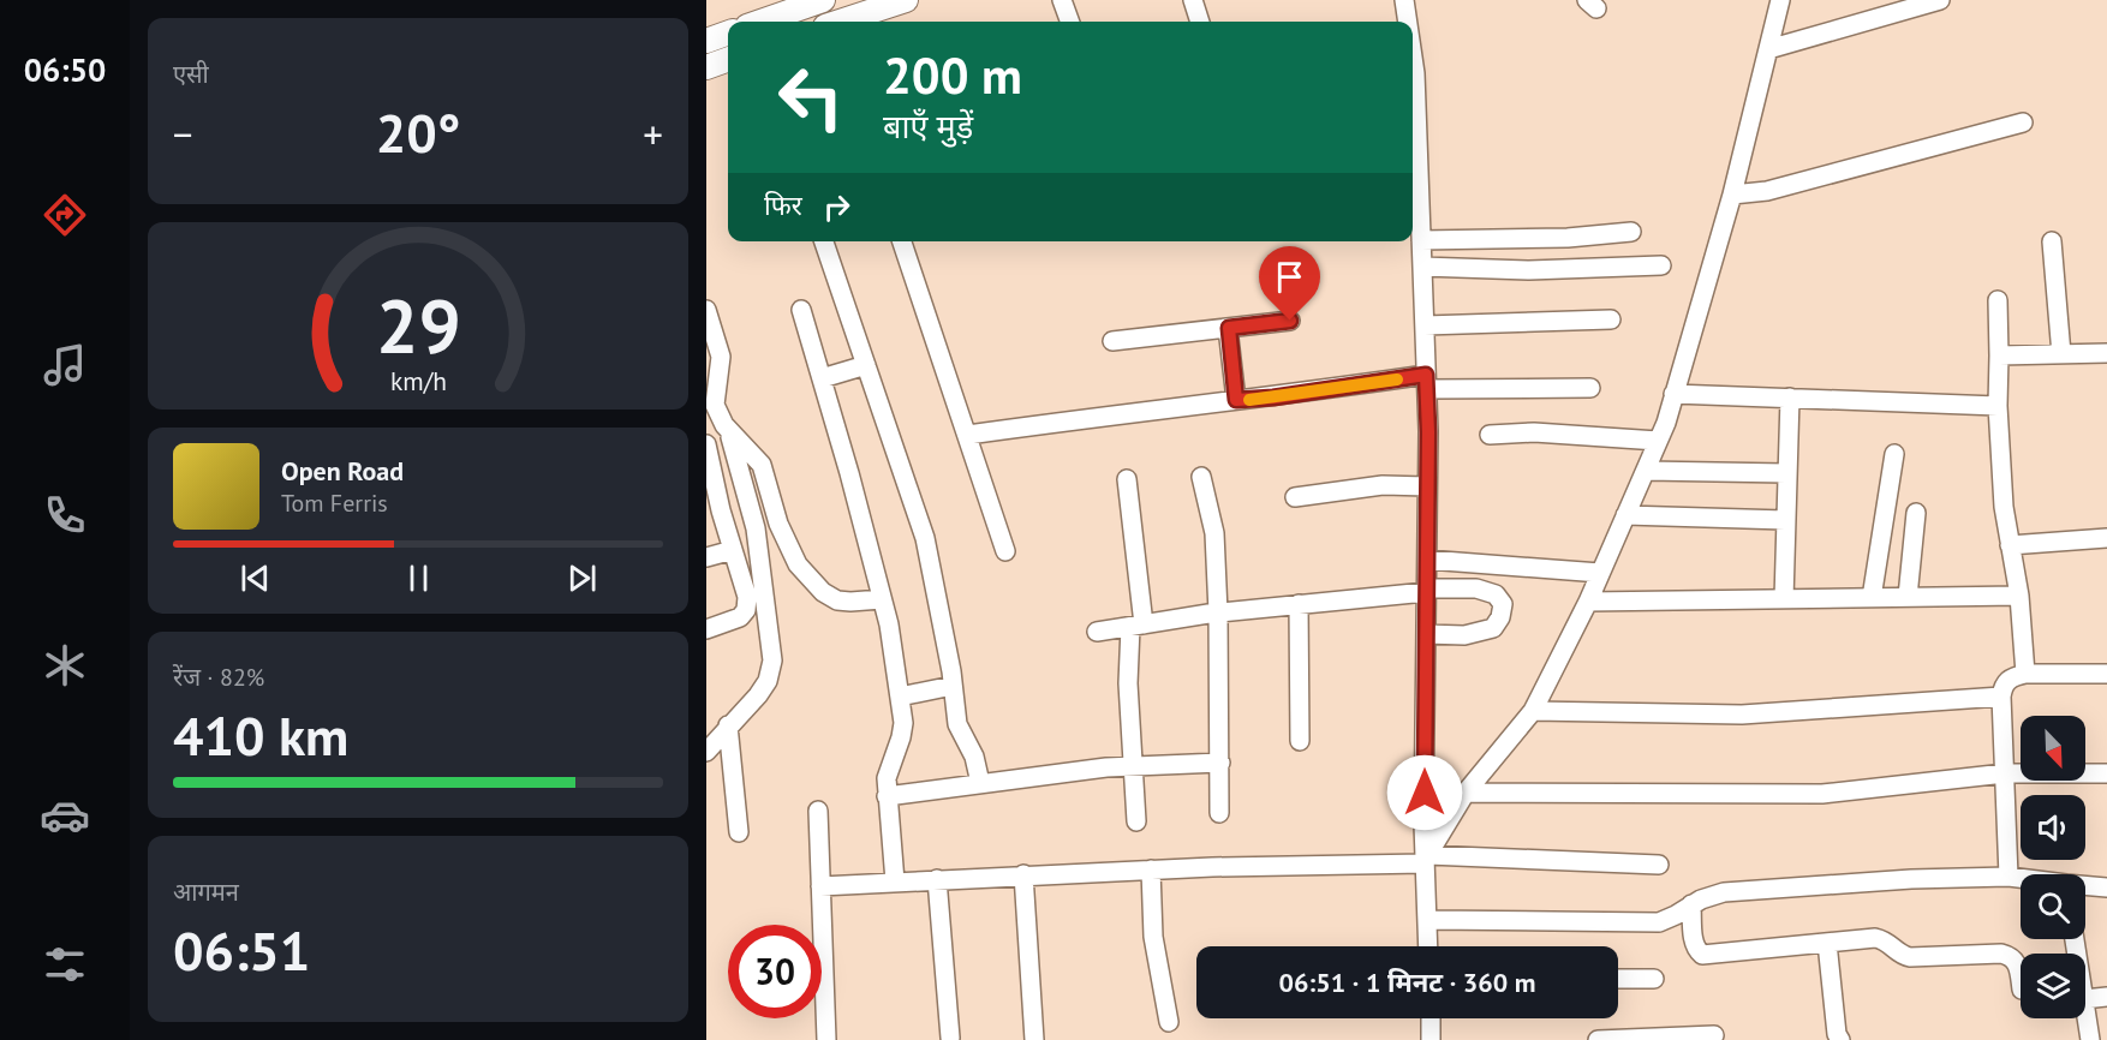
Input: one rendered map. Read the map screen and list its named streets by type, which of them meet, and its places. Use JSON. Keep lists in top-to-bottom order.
{
  "north": "bottom right",
  "page": {
    "tabs": "06:50",
    "tile": [
      "एसी",
      ["रेंज · 82%", "410 km"],
      ["आगमन", "06:51"]
    ],
    "turn": ["200 m", "बाएँ मुड़ें"],
    "heat": ["−", "20°", "+"],
    "then": "फिर",
    "song": ["Open Road", "Tom Ferris"],
    "limit": "30",
    "trip": "06:51 · 1 मिनट · 360 m",
    "gauge": ["29", "km/h"]
  }
}
